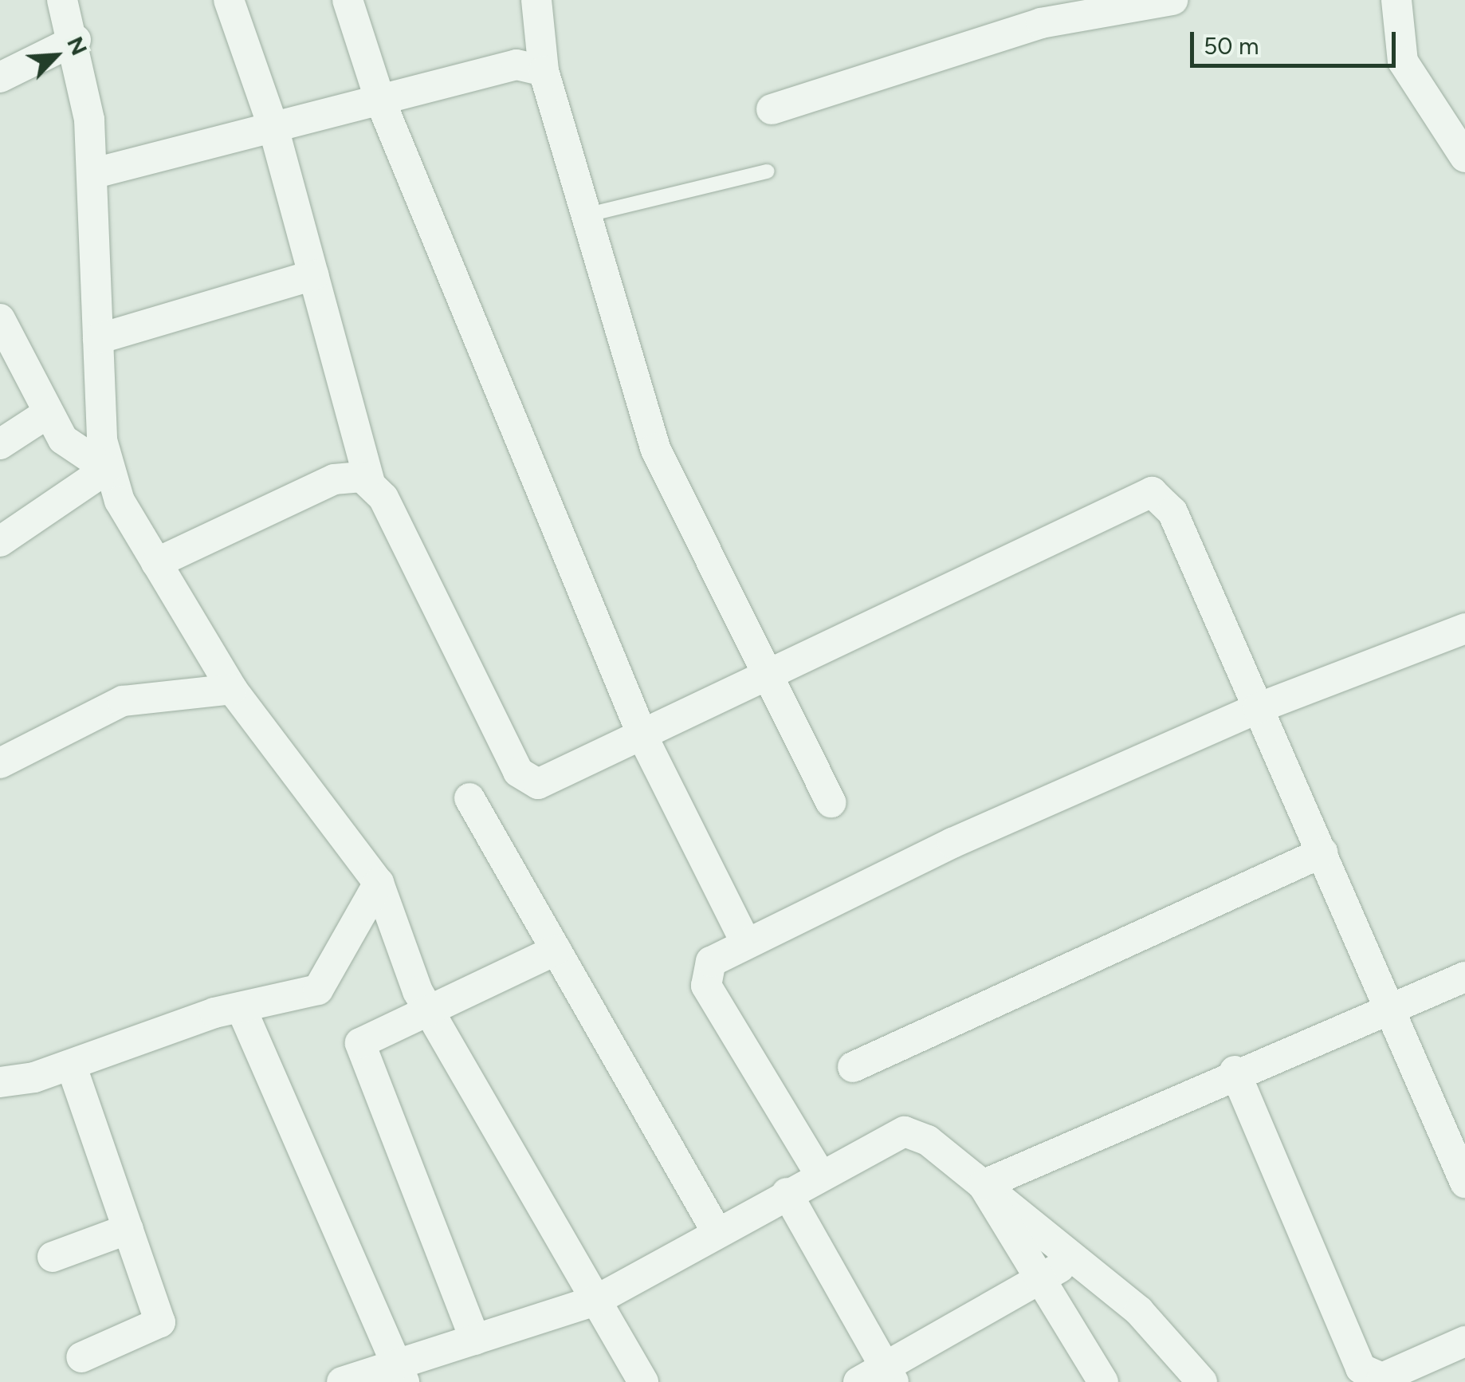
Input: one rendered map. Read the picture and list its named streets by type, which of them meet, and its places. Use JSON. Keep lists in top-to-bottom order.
{
  "scale_bar": "50 m",
  "north": "top right"
}
